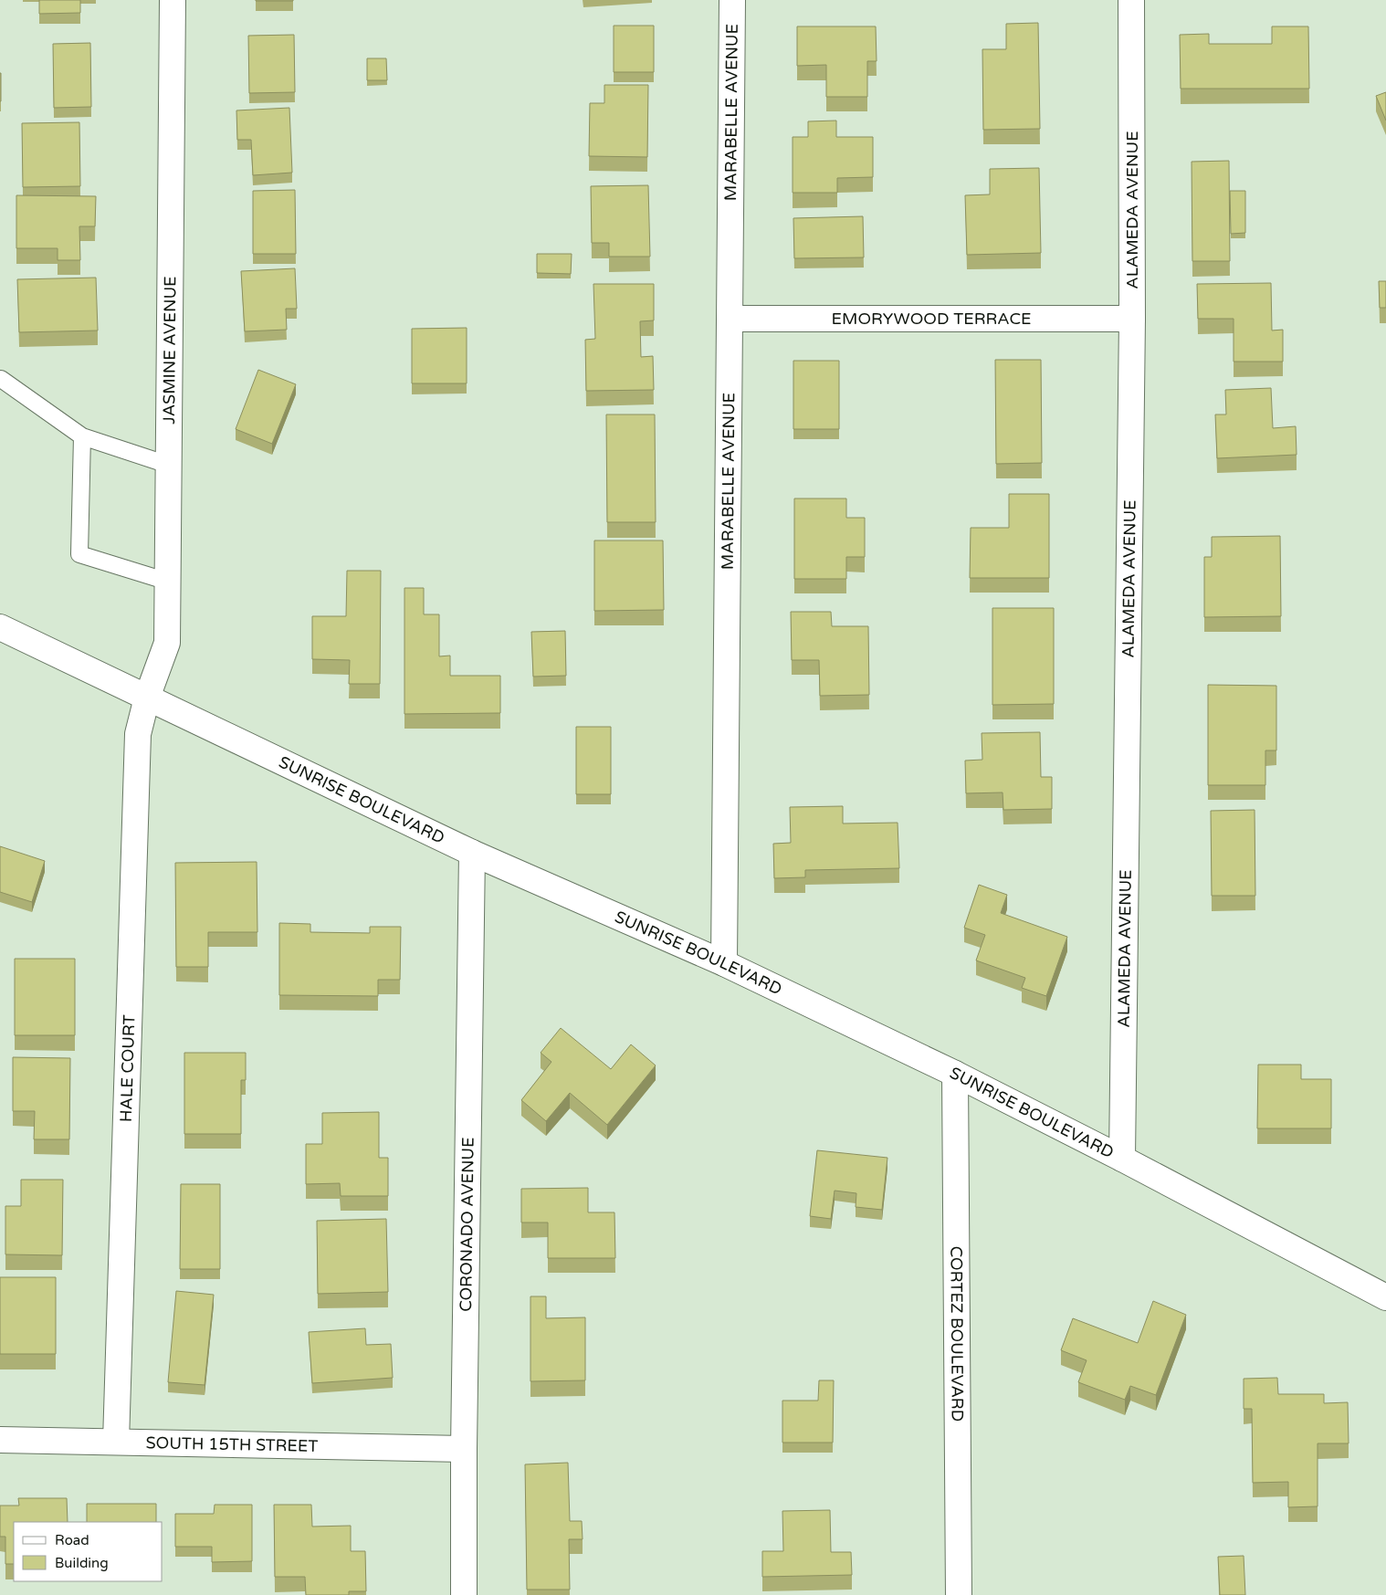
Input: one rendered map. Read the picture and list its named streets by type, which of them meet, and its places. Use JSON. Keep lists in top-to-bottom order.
{
  "streets": {
    "street": [
      "MARABELLE AVENUE",
      "ALAMEDA AVENUE",
      "EMORYWOOD TERRACE",
      "JASMINE AVENUE",
      "SUNRISE BOULEVARD",
      "HALE COURT",
      "CORONADO AVENUE",
      "CORTEZ BOULEVARD",
      "SOUTH 15TH STREET"
    ]
  },
  "crossings": [
    ["MARABELLE AVENUE", "EMORYWOOD TERRACE"],
    ["MARABELLE AVENUE", "SUNRISE BOULEVARD"],
    ["ALAMEDA AVENUE", "EMORYWOOD TERRACE"],
    ["ALAMEDA AVENUE", "SUNRISE BOULEVARD"],
    ["JASMINE AVENUE", "SUNRISE BOULEVARD"],
    ["JASMINE AVENUE", "HALE COURT"],
    ["SUNRISE BOULEVARD", "HALE COURT"],
    ["SUNRISE BOULEVARD", "CORONADO AVENUE"],
    ["SUNRISE BOULEVARD", "CORTEZ BOULEVARD"],
    ["HALE COURT", "SOUTH 15TH STREET"],
    ["CORONADO AVENUE", "SOUTH 15TH STREET"]
  ],
  "legend": ["Road", "Building"]
}
